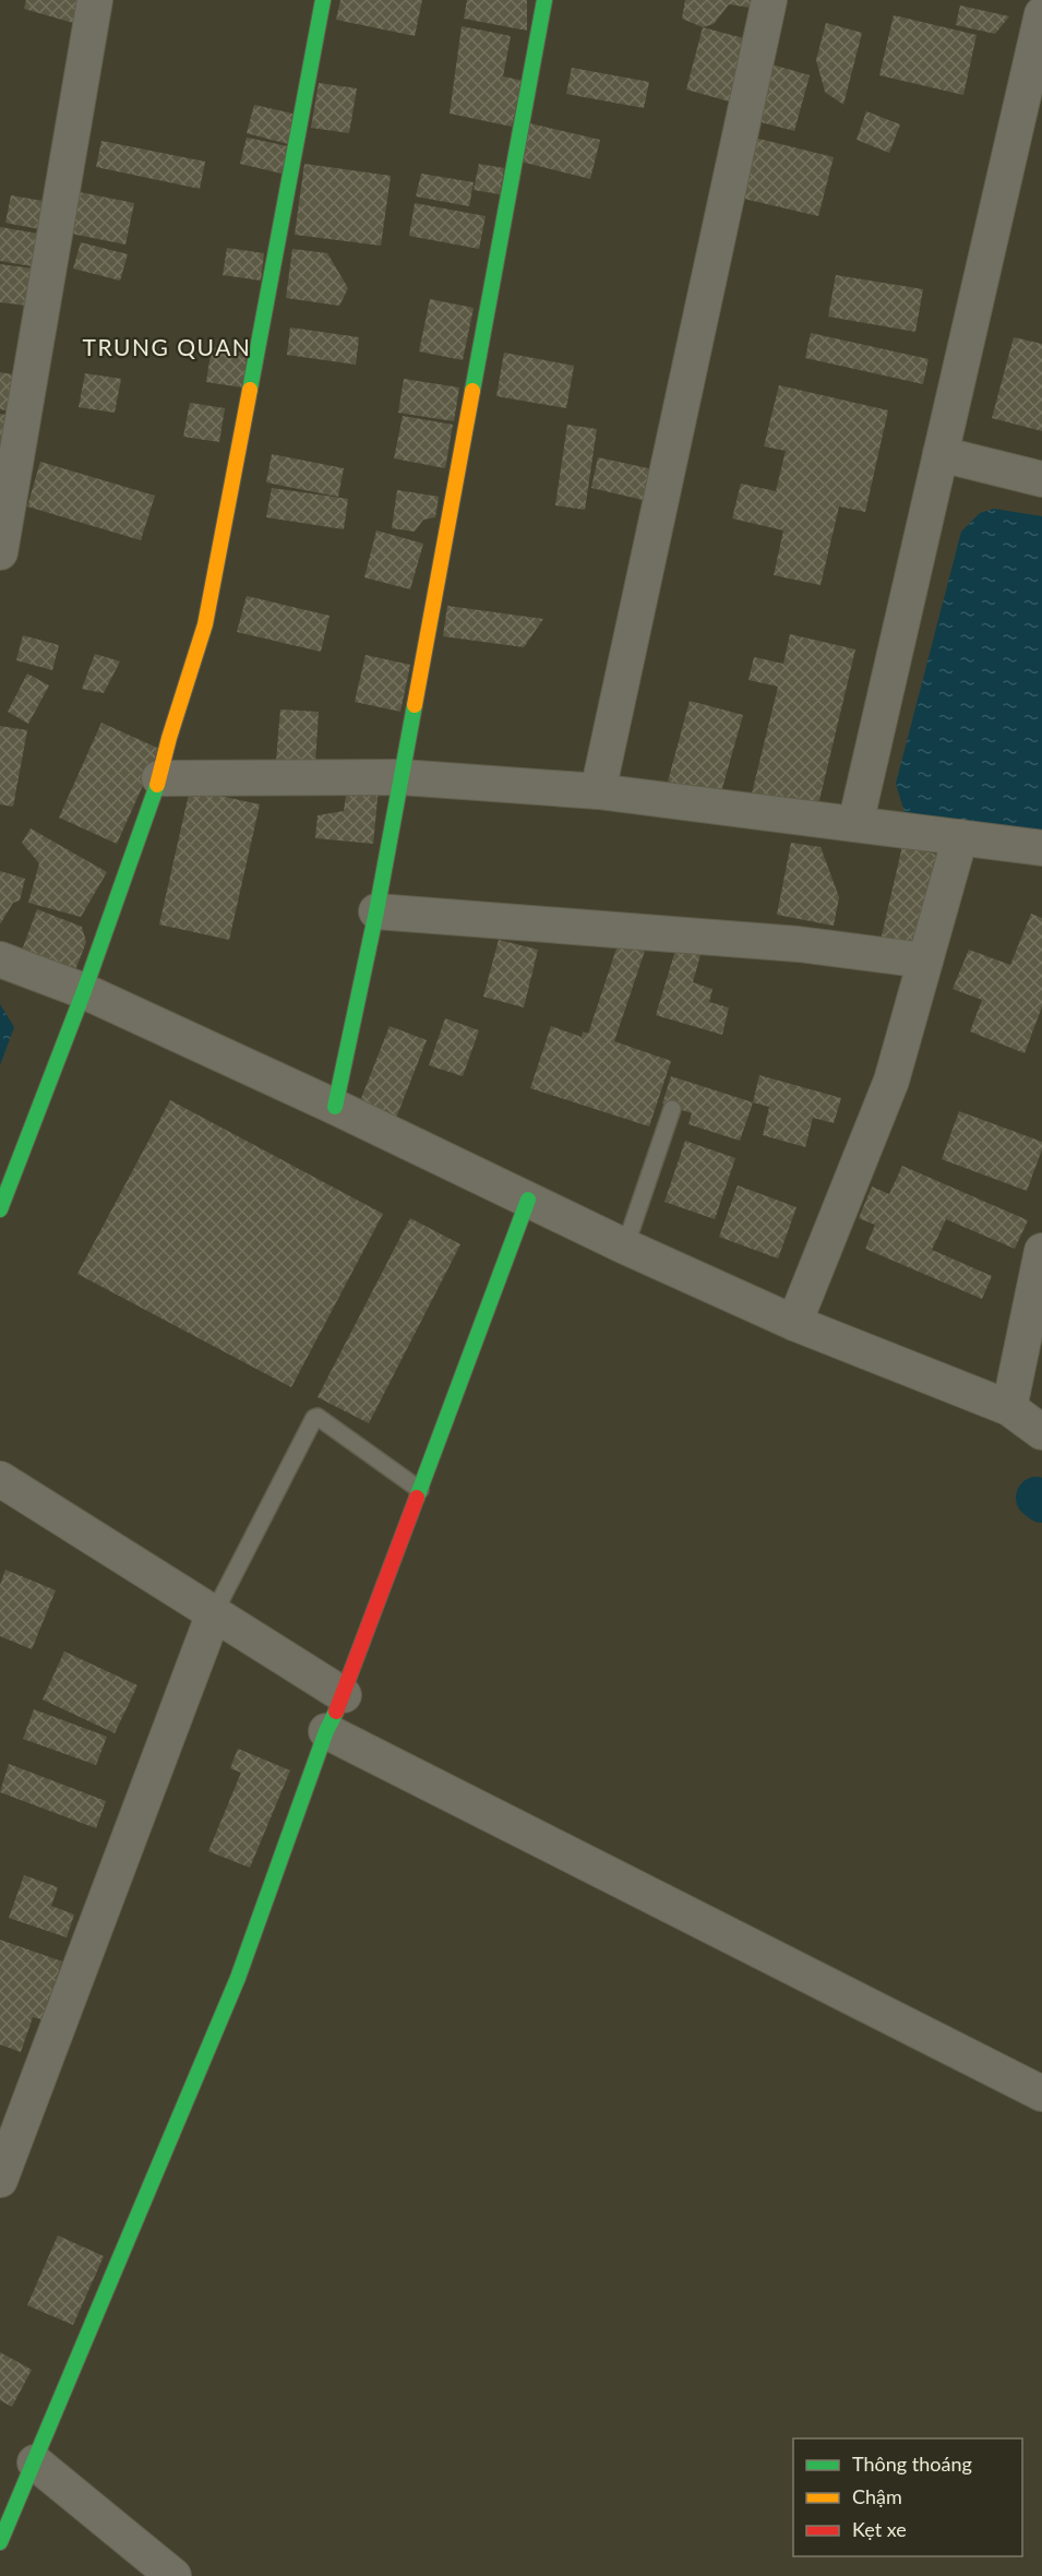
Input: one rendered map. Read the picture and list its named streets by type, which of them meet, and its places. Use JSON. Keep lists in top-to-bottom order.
{
  "districts": ["TRUNG QUAN"],
  "legend": ["Thông thoáng", "Chậm", "Kẹt xe"]
}
